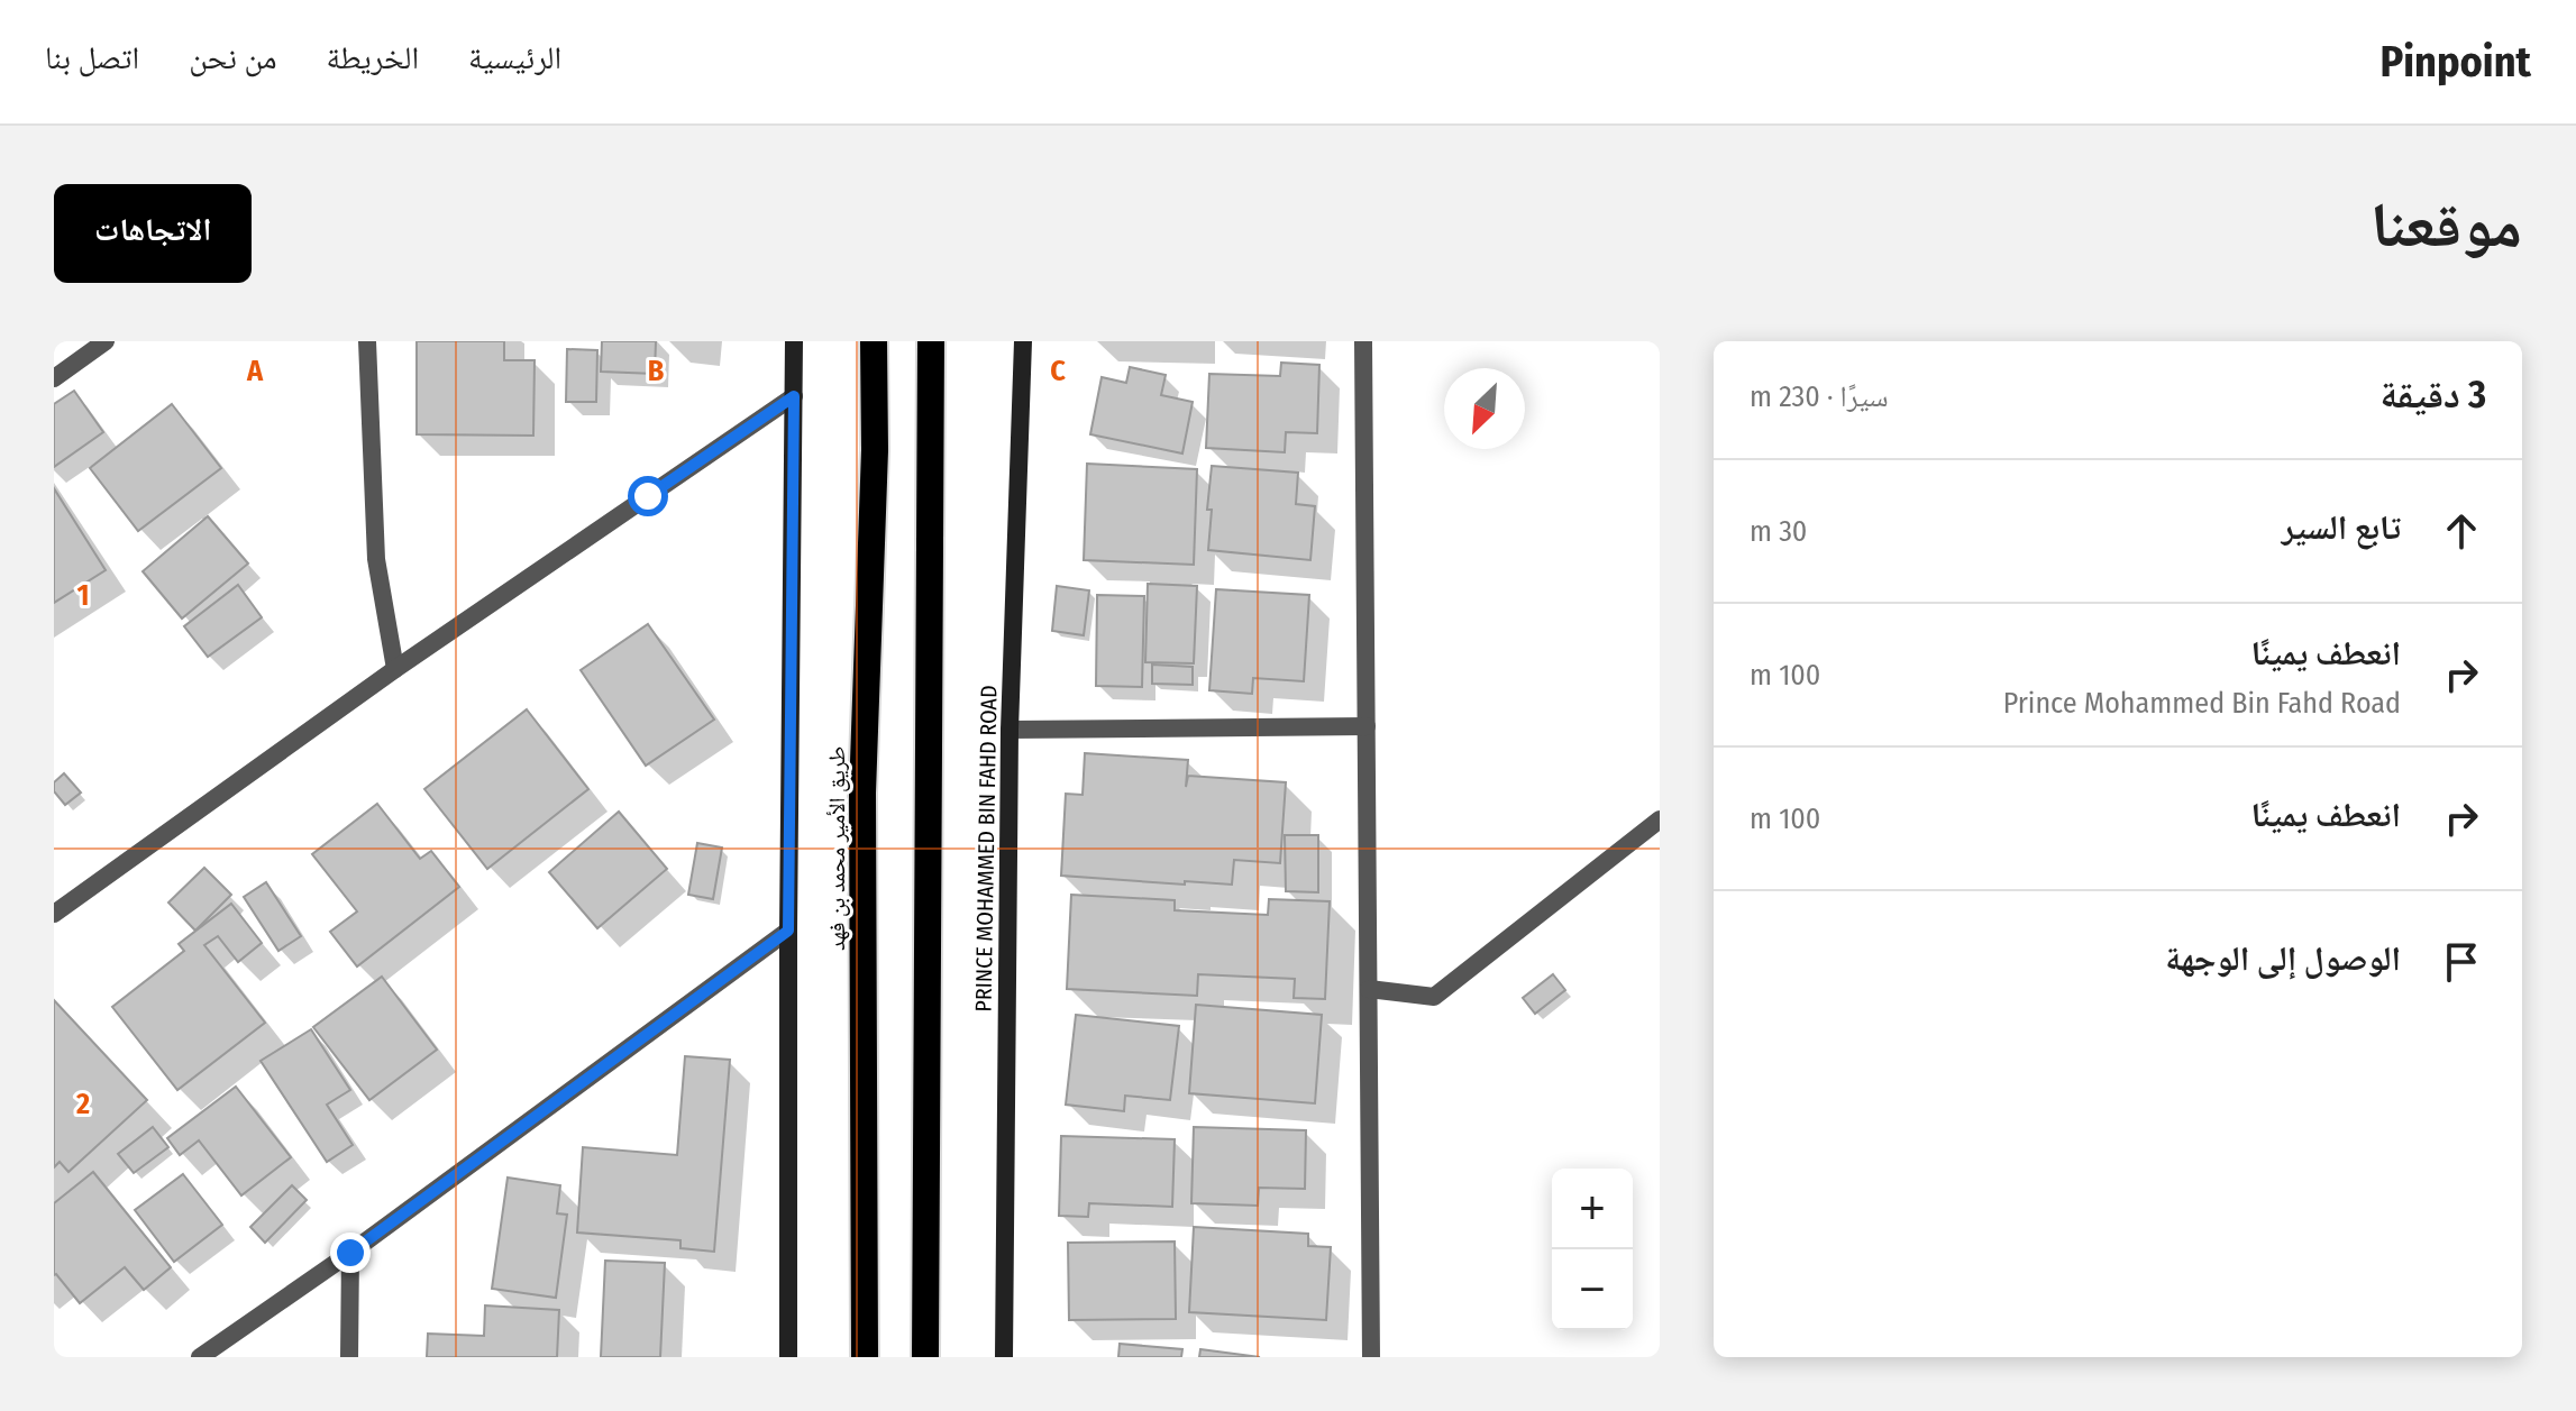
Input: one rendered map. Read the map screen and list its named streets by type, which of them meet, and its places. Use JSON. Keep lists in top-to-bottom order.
{
  "streets": {
    "highway": ["طريق الأمير محمد بن فهد"],
    "main road": ["PRINCE MOHAMMED BIN FAHD ROAD"]
  },
  "north": "bottom left",
  "page": {
    "header": "Pinpoint",
    "nav": [
      "الرئيسية",
      "الخريطة",
      "من نحن",
      "اتصل بنا"
    ],
    "title": "موقعنا",
    "buttons": "الاتجاهات",
    "heading": ["3 دقيقة", "سيرًا · 230 m"],
    "list": [
      ["تابع السير", "30 m"],
      ["انعطف يمينًا", "Prince Mohammed Bin Fahd Road", "100 m"],
      ["انعطف يمينًا", "100 m"],
      "الوصول إلى الوجهة"
    ],
    "map_buttons": ["+", "−"]
  },
  "grid": {
    "columns": ["A", "B", "C"],
    "rows": ["1", "2"]
  }
}
